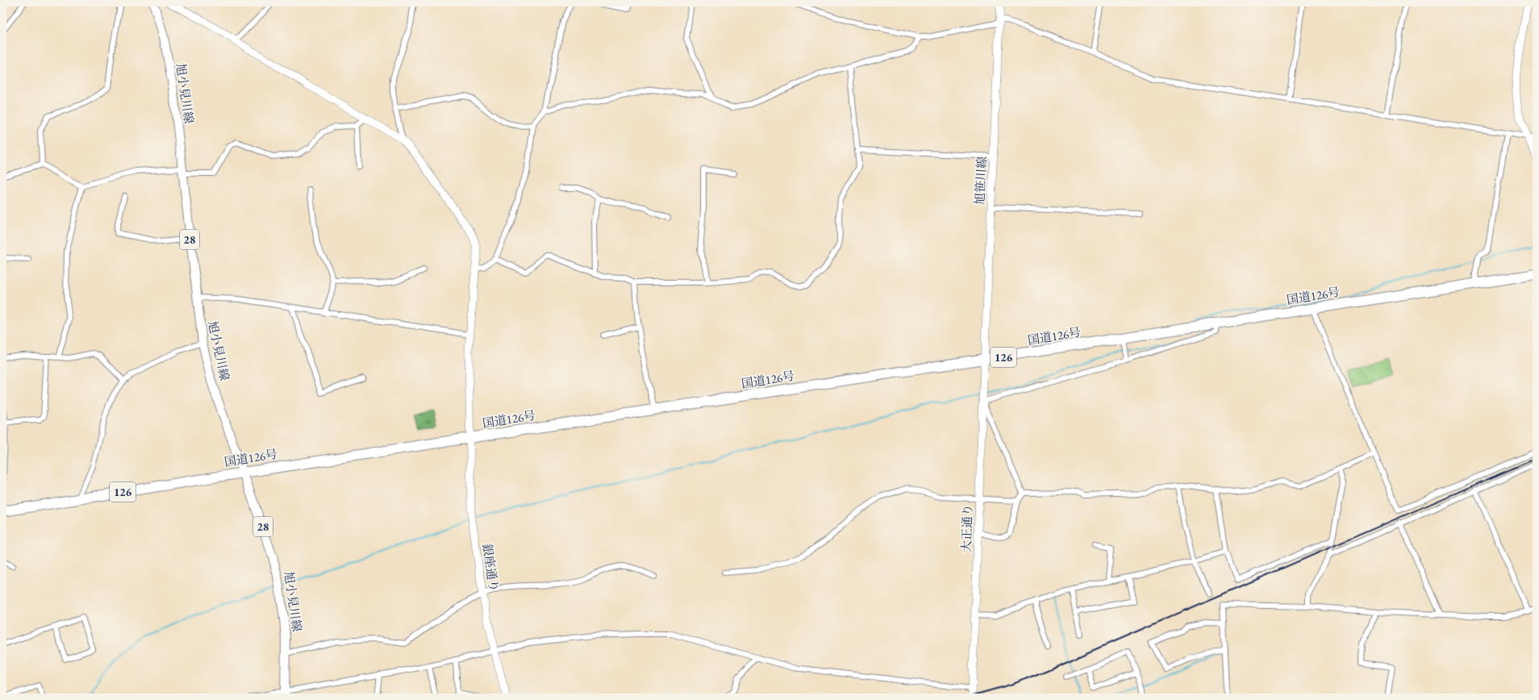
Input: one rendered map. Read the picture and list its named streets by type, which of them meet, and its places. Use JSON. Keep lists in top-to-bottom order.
{
  "streets": {
    "highway": ["国道126号", "126"],
    "main road": ["旭小見川線", "28"],
    "street": ["旭笹川線", "大正通り", "銀座通り"]
  },
  "crossings": [
    ["旭小見川線", "国道126号"],
    ["旭笹川線", "国道126号"],
    ["旭笹川線", "大正通り"],
    ["国道126号", "大正通り"],
    ["国道126号", "銀座通り"]
  ]
}
